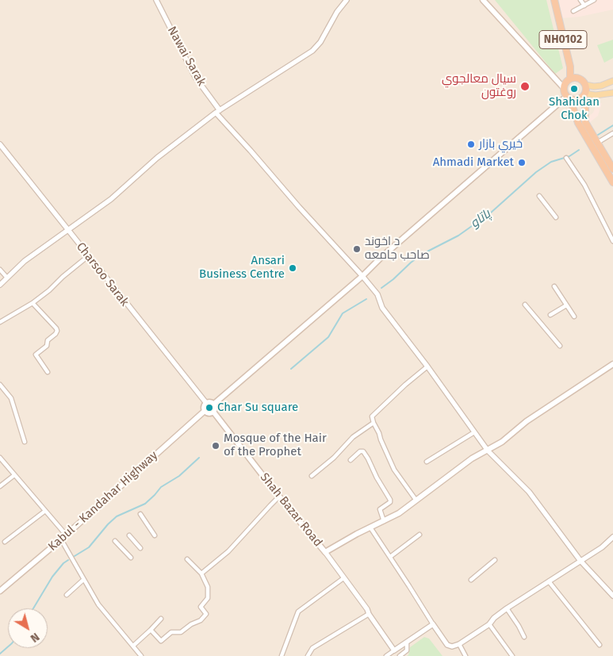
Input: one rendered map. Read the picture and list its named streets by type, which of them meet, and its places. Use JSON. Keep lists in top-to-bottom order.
{
  "streets": {
    "highway": ["NH0102"],
    "main road": ["Kabul - Kandahar Highway", "Shah Bazar Road"],
    "street": ["Nawai Sarak", "Charsoo Sarak"]
  },
  "crossings": [
    ["Charsoo Sarak", "Kabul - Kandahar Highway"],
    ["Charsoo Sarak", "Shah Bazar Road"],
    ["Kabul - Kandahar Highway", "Shah Bazar Road"]
  ],
  "water": ["پاتاو"],
  "places": [
    "سيال معالجوي روغتون",
    "Shahidan Chok",
    "خیري بازار",
    "Ahmadi Market",
    "د اخوند صاحب جامعه",
    "Ansari Business Centre",
    "Char Su square",
    "Mosque of the Hair of the Prophet"
  ],
  "north": "bottom right"
}
